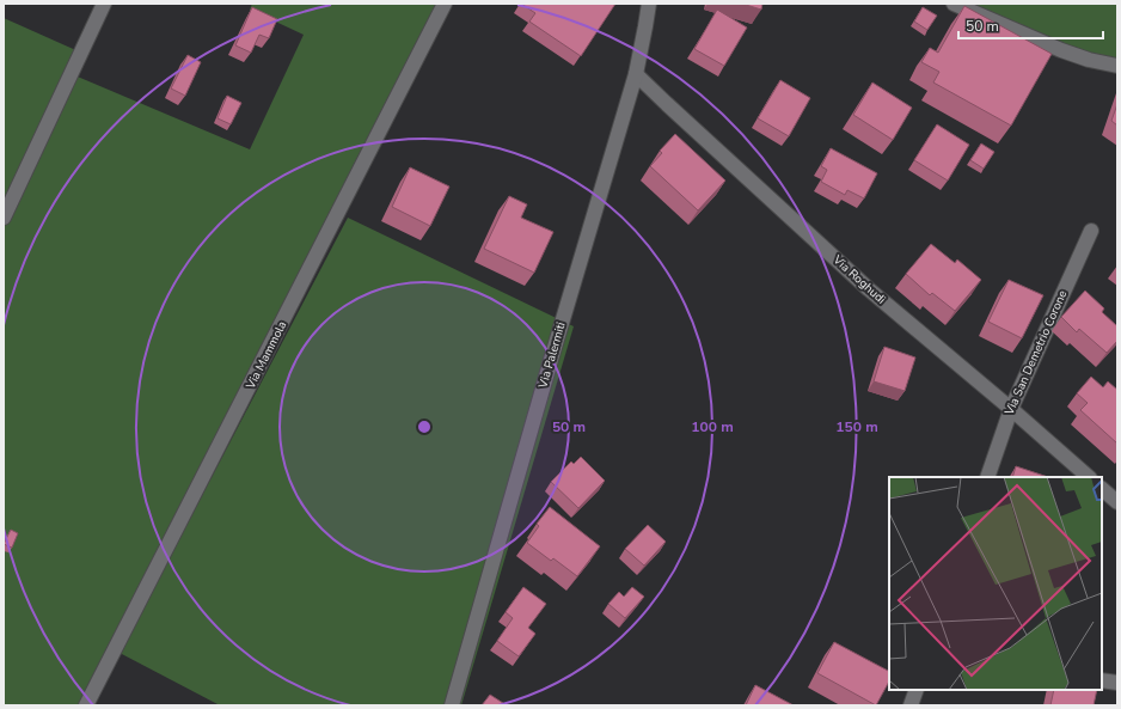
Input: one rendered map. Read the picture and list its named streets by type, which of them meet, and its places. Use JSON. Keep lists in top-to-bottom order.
{
  "streets": {
    "street": [
      "Via Roghudi",
      "Via San Demetrio Corone",
      "Via Mammola",
      "Via Palermiti"
    ]
  },
  "crossings": [
    ["Via Roghudi", "Via San Demetrio Corone"],
    ["Via Roghudi", "Via Palermiti"]
  ],
  "scale_bar": "50 m",
  "rings": ["50 m", "100 m", "150 m"]
}
